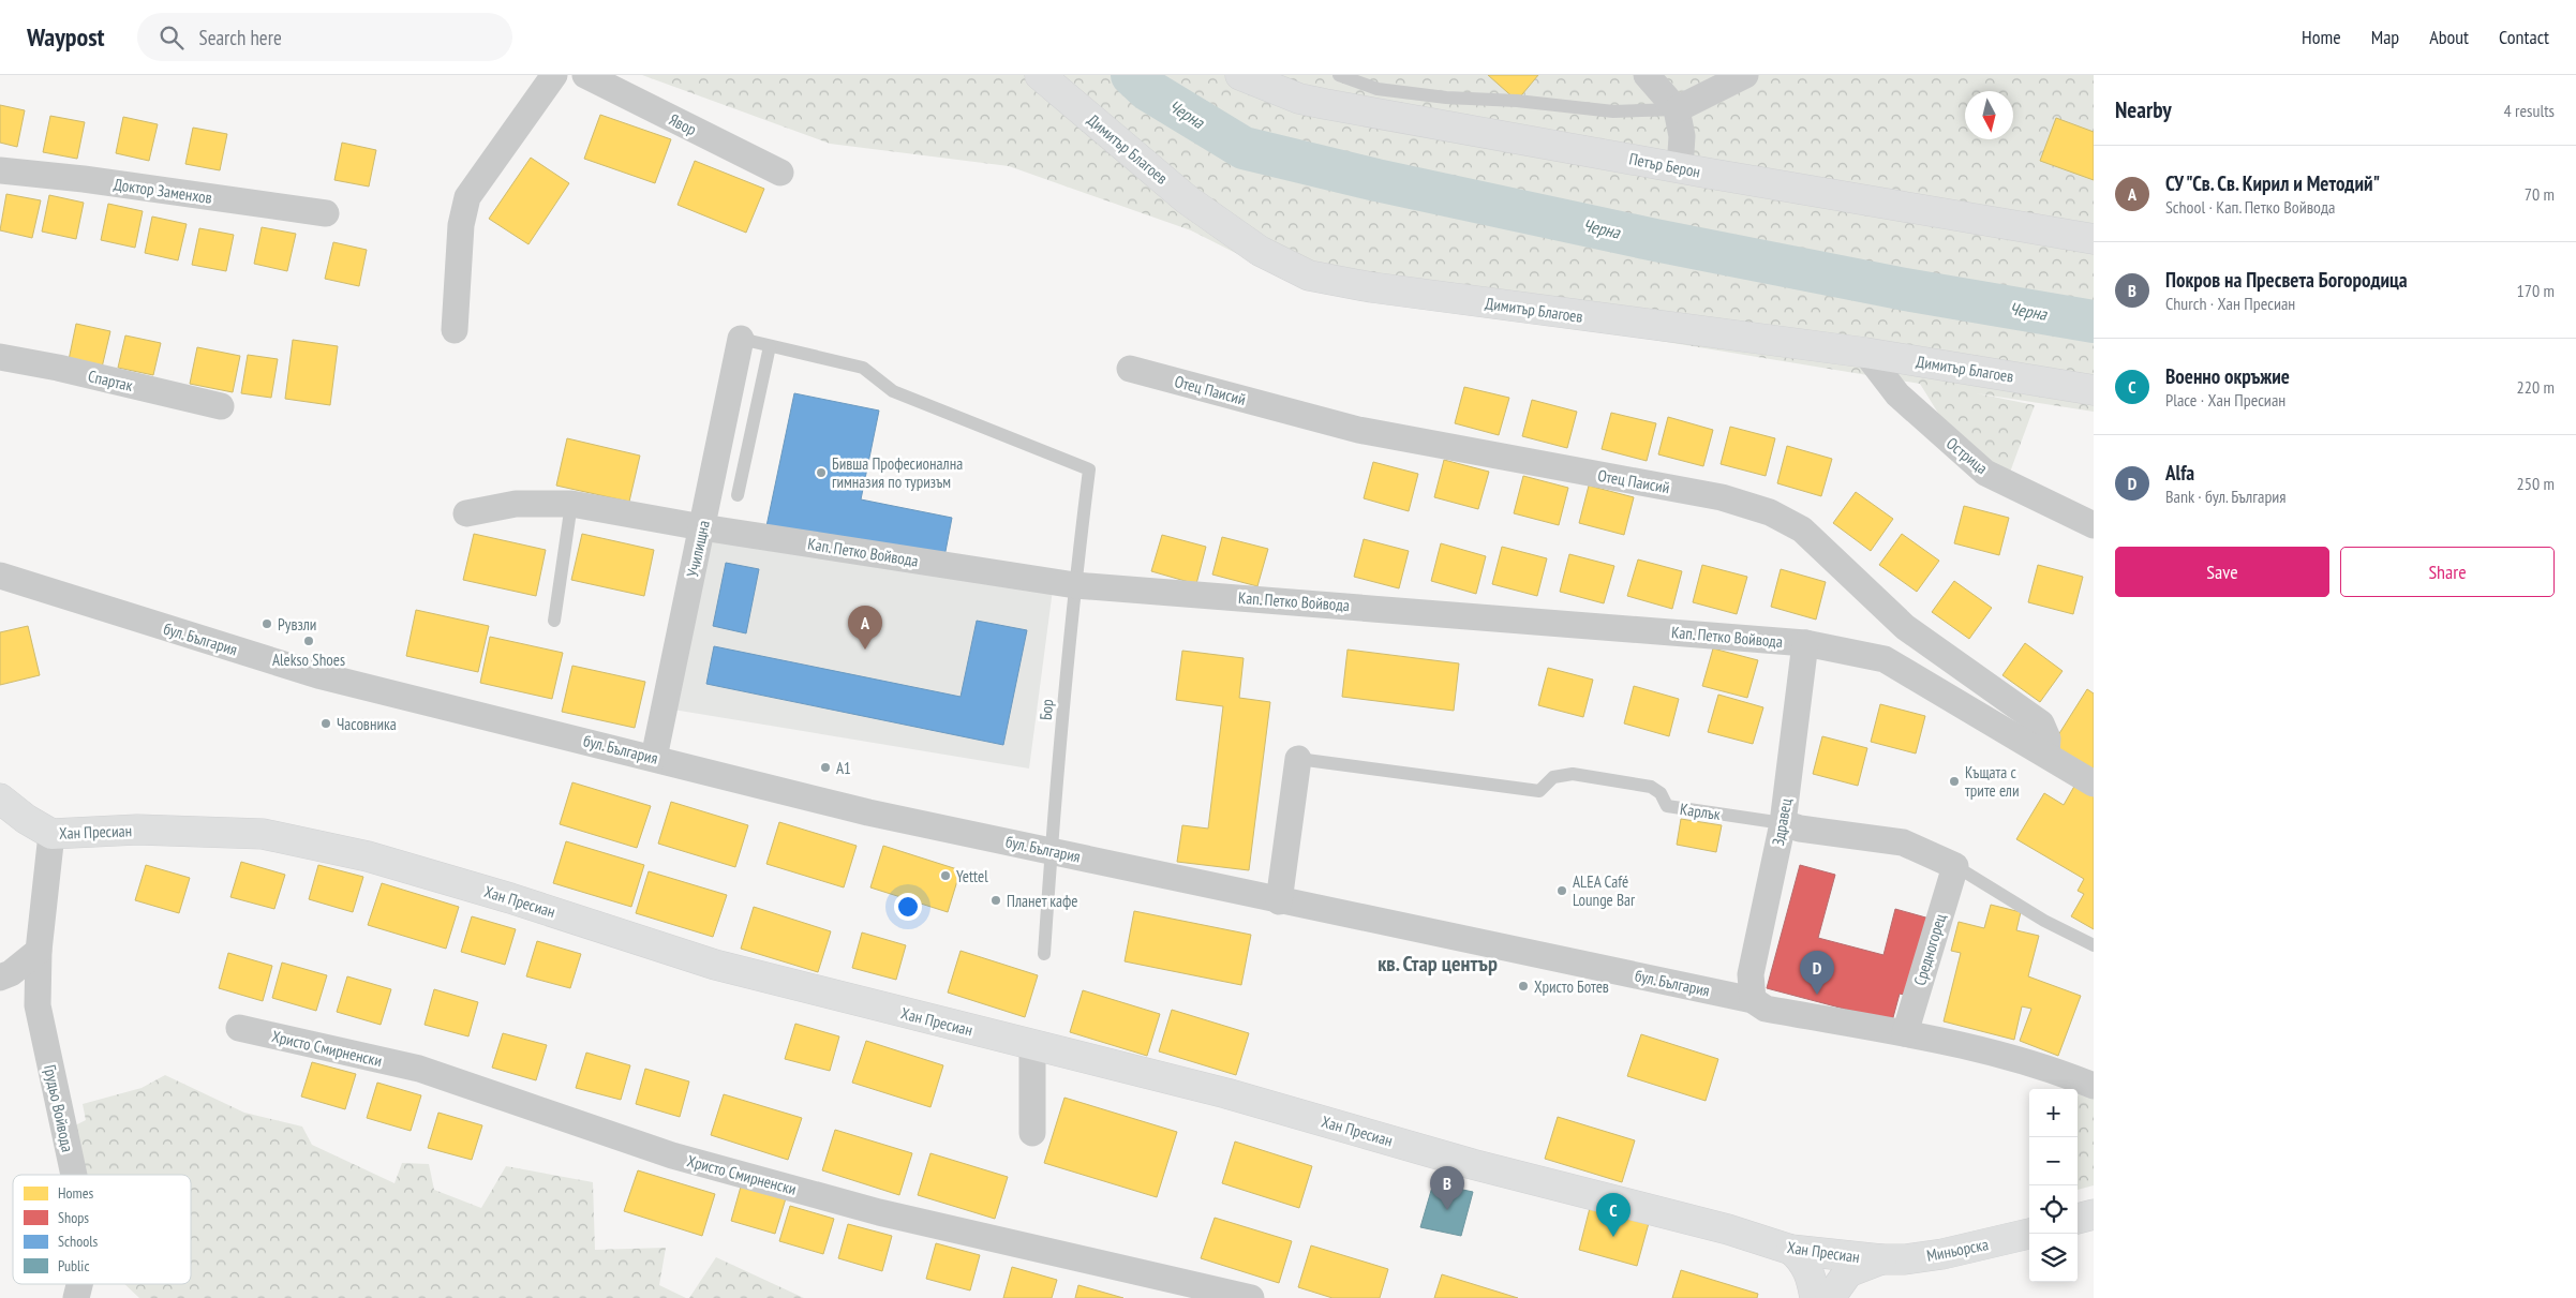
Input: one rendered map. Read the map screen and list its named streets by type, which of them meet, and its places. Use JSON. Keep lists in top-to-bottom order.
{
  "streets": {
    "street": [
      "Явор",
      "Димитър Благоев",
      "Петър Берон",
      "Доктор Заменхов",
      "Спартак",
      "Отец Паисий",
      "Острица",
      "Училищна",
      "Кап. Петко Войвода",
      "бул. България",
      "Карлък",
      "Здравец",
      "Хан Пресиан",
      "Средногорец",
      "Христо Смирненски",
      "Грудьо Войвода",
      "Миньорска"
    ],
    "lane": ["Бор"]
  },
  "crossings": [
    ["Димитър Благоев", "Острица"],
    ["Отец Паисий", "Кап. Петко Войвода"],
    ["Училищна", "Кап. Петко Войвода"],
    ["Училищна", "бул. България"],
    ["Кап. Петко Войвода", "Бор"],
    ["Кап. Петко Войвода", "Здравец"],
    ["бул. България", "Бор"],
    ["бул. България", "Здравец"],
    ["бул. България", "Средногорец"],
    ["Карлък", "Здравец"],
    ["Карлък", "Средногорец"],
    ["Хан Пресиан", "Грудьо Войвода"],
    ["Хан Пресиан", "Миньорска"]
  ],
  "districts": ["кв. Стар център"],
  "water": ["Черна"],
  "places": [
    "Бивша Професионална гимназия по туризъм",
    "Рувзли",
    "Alekso Shoes",
    "Часовника",
    "A1",
    "Къщата с трите ели",
    "Yettel",
    "ALEA Café Lounge Bar",
    "Планет кафе",
    "Христо Ботев"
  ],
  "legend": [
    "Homes",
    "Shops",
    "Schools",
    "Public"
  ],
  "north": "bottom",
  "page": {
    "header": "Waypost",
    "search": "Search here",
    "nav": [
      "Home",
      "Map",
      "About",
      "Contact"
    ],
    "heading": ["Nearby", "4 results"],
    "list": [
      {
        "mark": "A",
        "name": "СУ \"Св. Св. Кирил и Методий\"",
        "note": "School · Кап. Петко Войвода",
        "value": "70 m"
      },
      {
        "mark": "B",
        "name": "Покров на Пресвета Богородица",
        "note": "Church · Хан Пресиан",
        "value": "170 m"
      },
      {
        "mark": "C",
        "name": "Военно окръжие",
        "note": "Place · Хан Пресиан",
        "value": "220 m"
      },
      {
        "mark": "D",
        "name": "Alfa",
        "note": "Bank · бул. България",
        "value": "250 m"
      }
    ],
    "buttons": ["Save", "Share"],
    "pins": [
      "A",
      "D",
      "B",
      "C"
    ],
    "map_buttons": ["+", "−"]
  }
}
